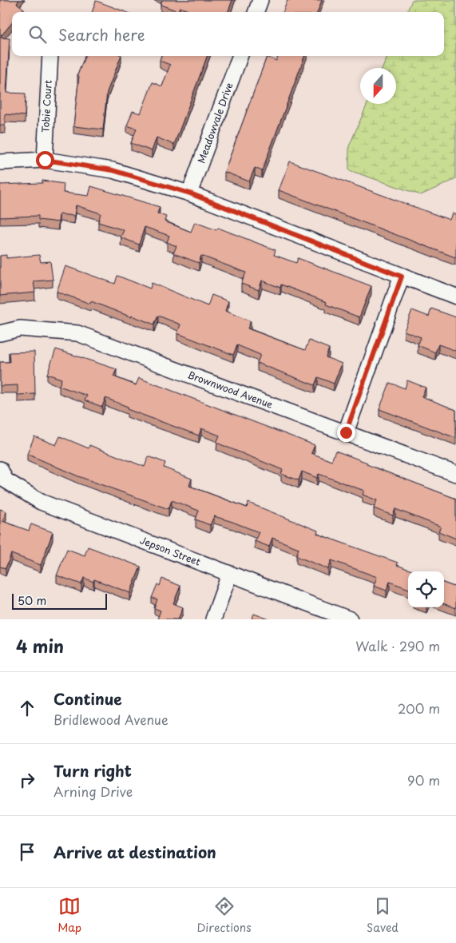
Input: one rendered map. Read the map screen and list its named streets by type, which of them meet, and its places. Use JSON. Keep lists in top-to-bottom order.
{
  "streets": {
    "street": [
      "Tobie Court",
      "Meadowvale Drive",
      "Brownwood Avenue",
      "Jepson Street"
    ]
  },
  "scale_bar": "50 m",
  "north": "bottom",
  "page": {
    "search": "Search here",
    "scale": "50 m",
    "heading": ["4 min", "Walk · 290 m"],
    "list": [
      ["Continue", "Bridlewood Avenue", "200 m"],
      ["Turn right", "Arning Drive", "90 m"],
      "Arrive at destination"
    ],
    "nav": ["Map", "Directions", "Saved"]
  }
}
